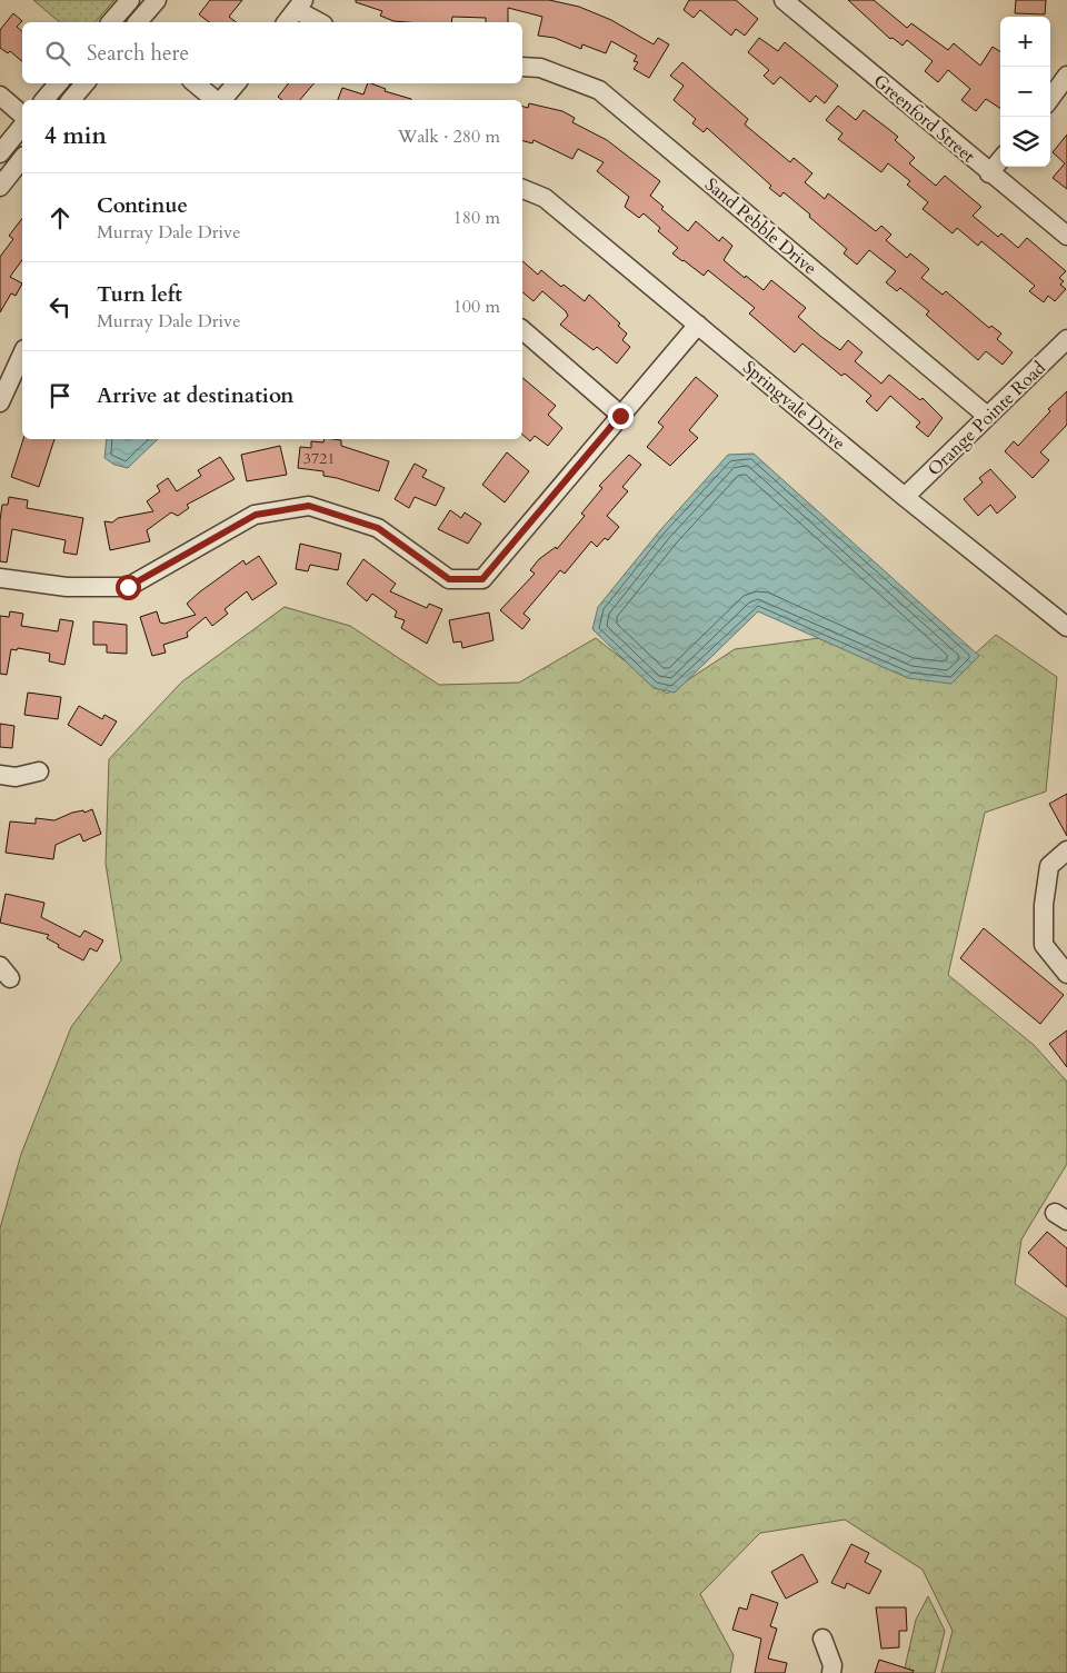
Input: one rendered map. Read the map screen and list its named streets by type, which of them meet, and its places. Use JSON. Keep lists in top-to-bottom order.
{
  "streets": {
    "street": [
      "Greenford Street",
      "Sand Pebble Drive",
      "Springvale Drive",
      "Orange Pointe Road"
    ]
  },
  "crossings": [
    ["Sand Pebble Drive", "Orange Pointe Road"],
    ["Springvale Drive", "Orange Pointe Road"]
  ],
  "house_numbers": ["3721"],
  "page": {
    "map_buttons": ["+", "−"],
    "search": "Search here",
    "heading": ["4 min", "Walk · 280 m"],
    "list": [
      ["Continue", "Murray Dale Drive", "180 m"],
      ["Turn left", "Murray Dale Drive", "100 m"],
      "Arrive at destination"
    ]
  }
}
